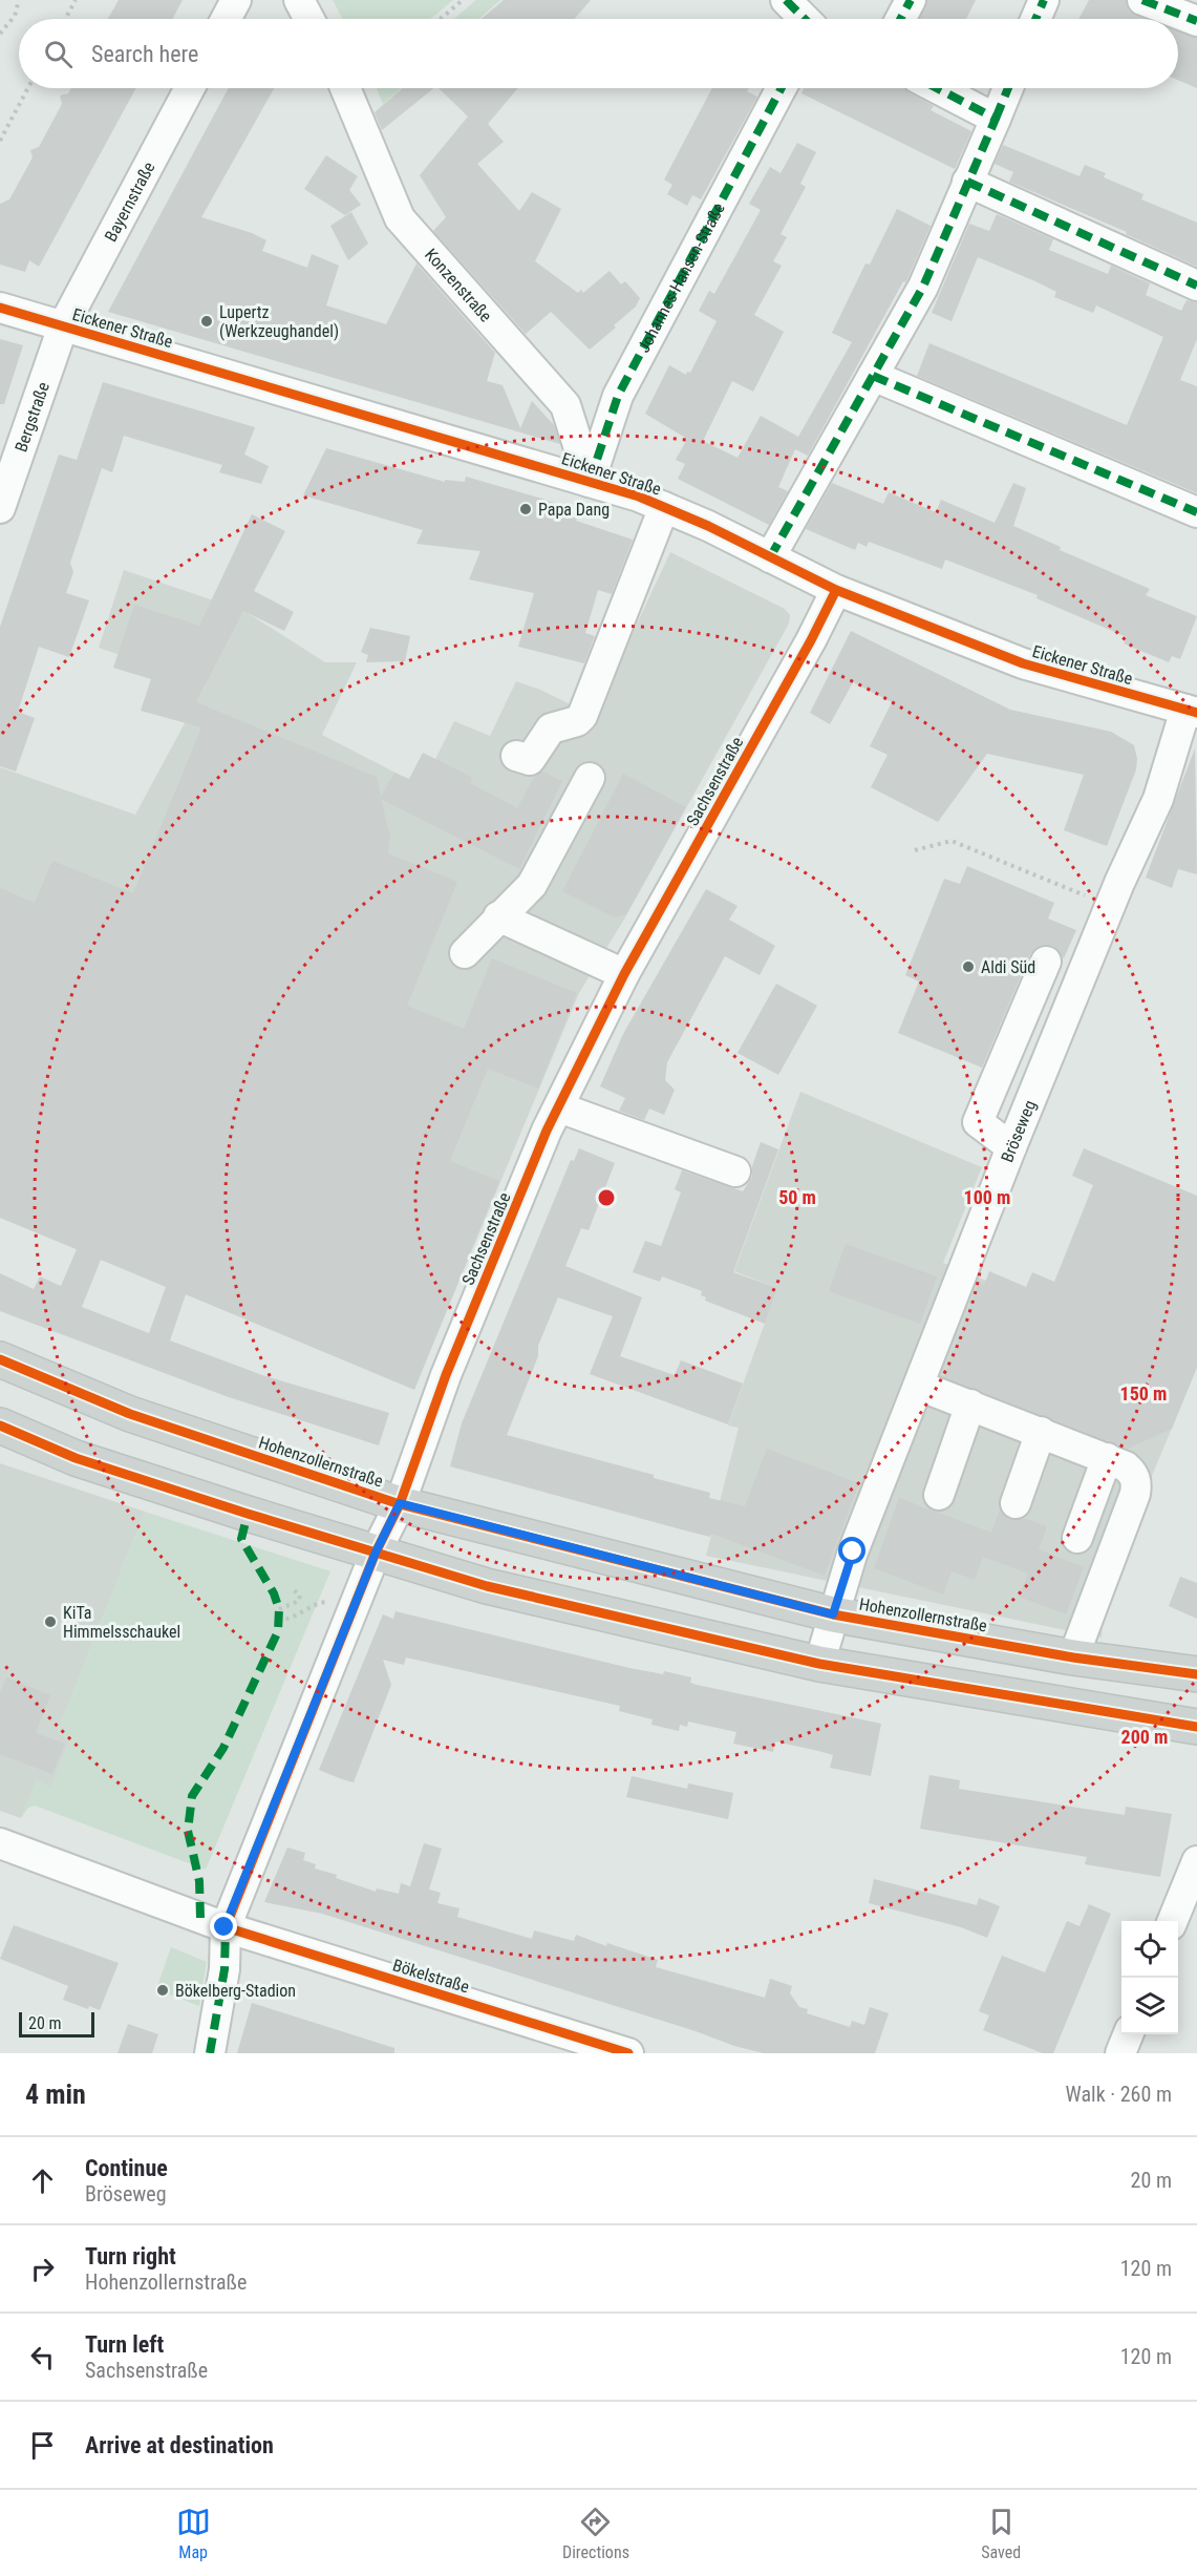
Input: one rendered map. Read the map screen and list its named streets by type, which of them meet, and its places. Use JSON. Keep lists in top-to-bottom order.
{
  "streets": {
    "main road": ["Hohenzollernstraße"],
    "street": [
      "Bayernstraße",
      "Johannes-Hansen-Straße",
      "Konzenstraße",
      "Eickener Straße",
      "Bergstraße",
      "Sachsenstraße",
      "Bröseweg",
      "Bökelstraße"
    ]
  },
  "crossings": [
    ["Bayernstraße", "Eickener Straße"],
    ["Bayernstraße", "Bergstraße"],
    ["Johannes-Hansen-Straße", "Konzenstraße"],
    ["Johannes-Hansen-Straße", "Eickener Straße"],
    ["Konzenstraße", "Eickener Straße"],
    ["Eickener Straße", "Bergstraße"],
    ["Eickener Straße", "Sachsenstraße"],
    ["Eickener Straße", "Bröseweg"],
    ["Sachsenstraße", "Hohenzollernstraße"],
    ["Sachsenstraße", "Bökelstraße"],
    ["Bröseweg", "Hohenzollernstraße"]
  ],
  "places": [
    "Lupertz (Werkzeughandel)",
    "Papa Dang",
    "Aldi Süd",
    "KiTa Himmelsschaukel",
    "Bökelberg-Stadion"
  ],
  "scale_bar": "20 m",
  "page": {
    "search": "Search here",
    "scale": "20 m",
    "heading": ["4 min", "Walk · 260 m"],
    "list": [
      ["Continue", "Bröseweg", "20 m"],
      ["Turn right", "Hohenzollernstraße", "120 m"],
      ["Turn left", "Sachsenstraße", "120 m"],
      "Arrive at destination"
    ],
    "nav": ["Map", "Directions", "Saved"]
  },
  "rings": [
    "50 m",
    "100 m",
    "150 m",
    "200 m"
  ]
}
